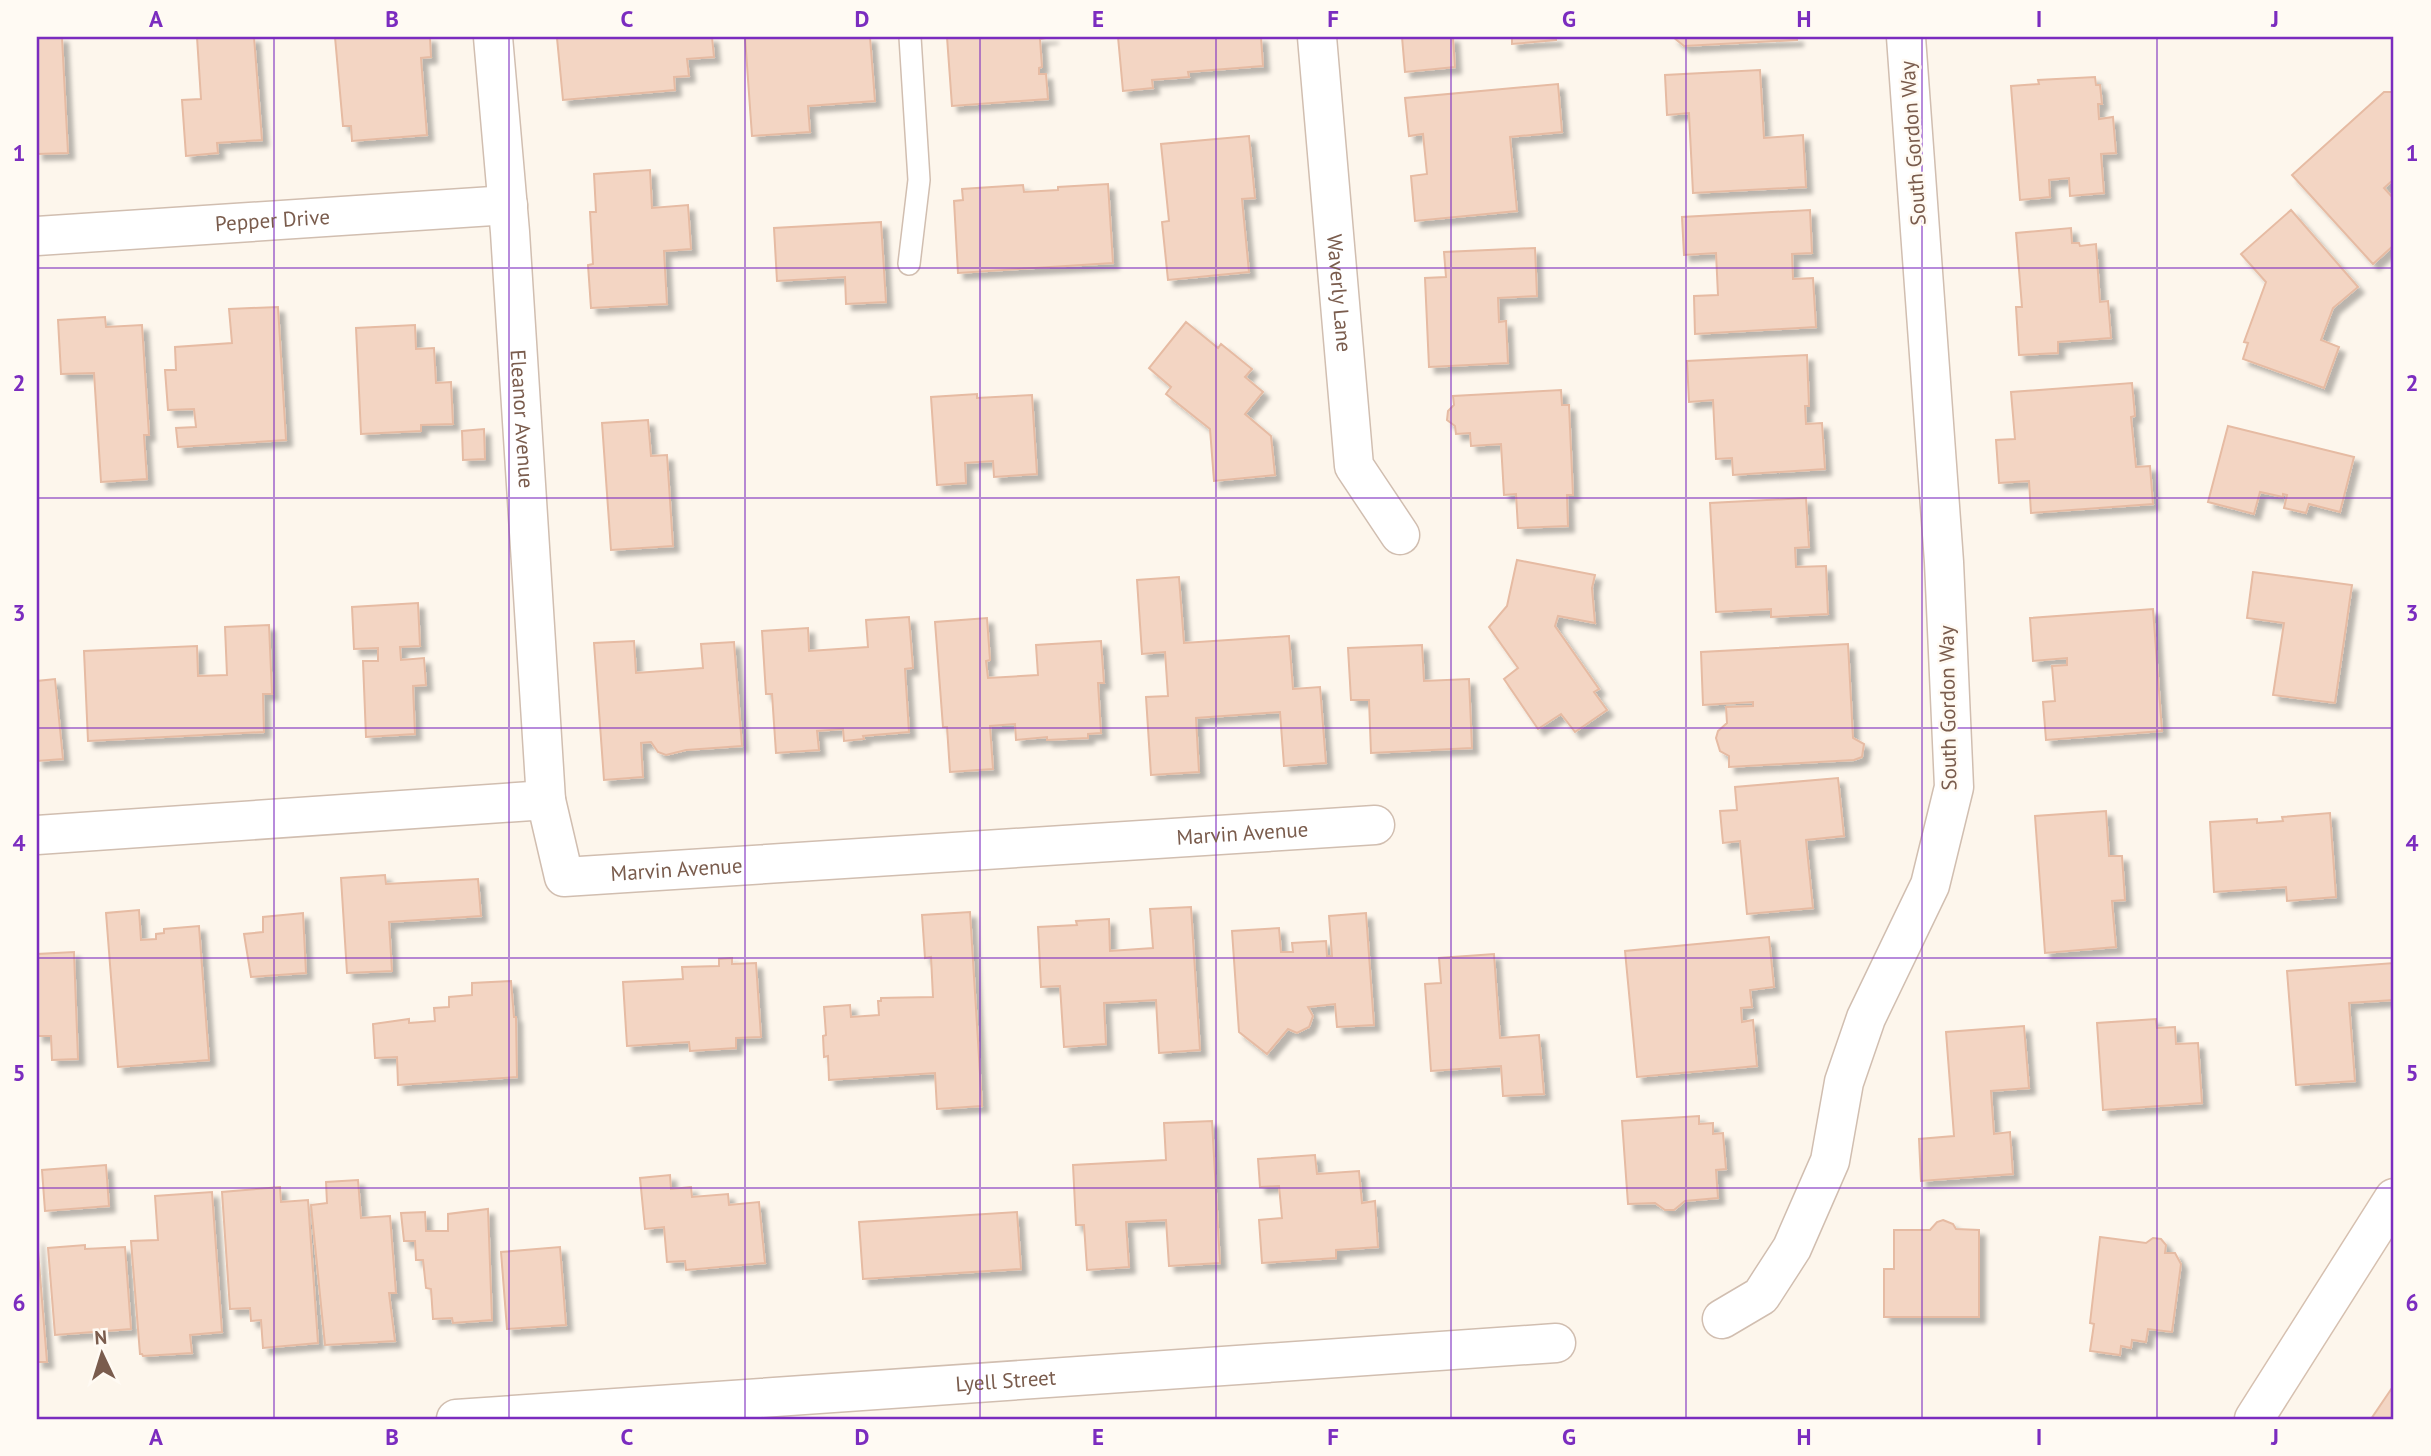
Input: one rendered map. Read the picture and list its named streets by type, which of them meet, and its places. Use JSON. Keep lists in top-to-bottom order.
{
  "streets": {
    "street": [
      "South Gordon Way",
      "Pepper Drive",
      "Waverly Lane",
      "Eleanor Avenue",
      "Marvin Avenue",
      "Lyell Street"
    ]
  },
  "crossings": [
    ["Pepper Drive", "Eleanor Avenue"],
    ["Eleanor Avenue", "Marvin Avenue"]
  ],
  "north": "top",
  "grid": {
    "columns": [
      "A",
      "B",
      "C",
      "D",
      "E",
      "F",
      "G",
      "H",
      "I",
      "J"
    ],
    "rows": [
      "1",
      "2",
      "3",
      "4",
      "5",
      "6"
    ]
  }
}
